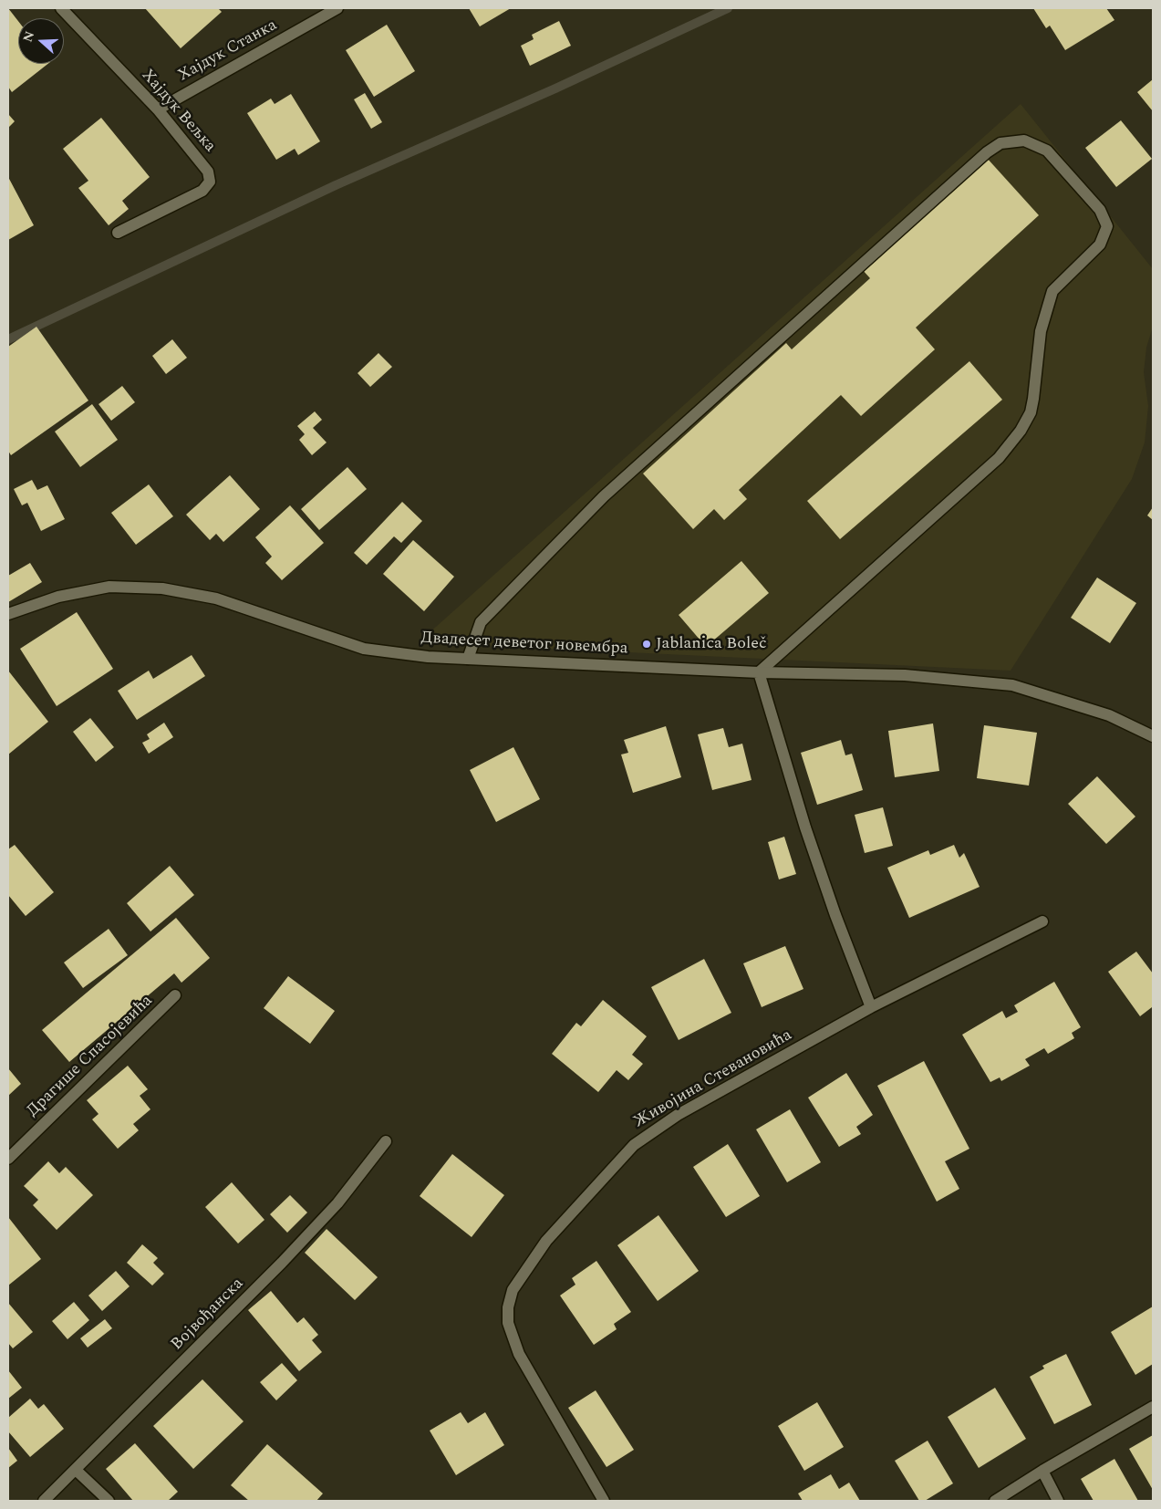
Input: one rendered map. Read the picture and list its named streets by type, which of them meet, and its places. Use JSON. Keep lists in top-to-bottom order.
{
  "streets": {
    "street": [
      "Хајдук Станка",
      "Хајдук Вељка",
      "Двадесет деветог новембра",
      "Драгише Спасојевића",
      "Живојина Стевановића",
      "Војвођанска"
    ]
  },
  "crossings": [
    ["Хајдук Станка", "Хајдук Вељка"]
  ],
  "places": ["Jablanica Boleč"],
  "north": "left"
}
